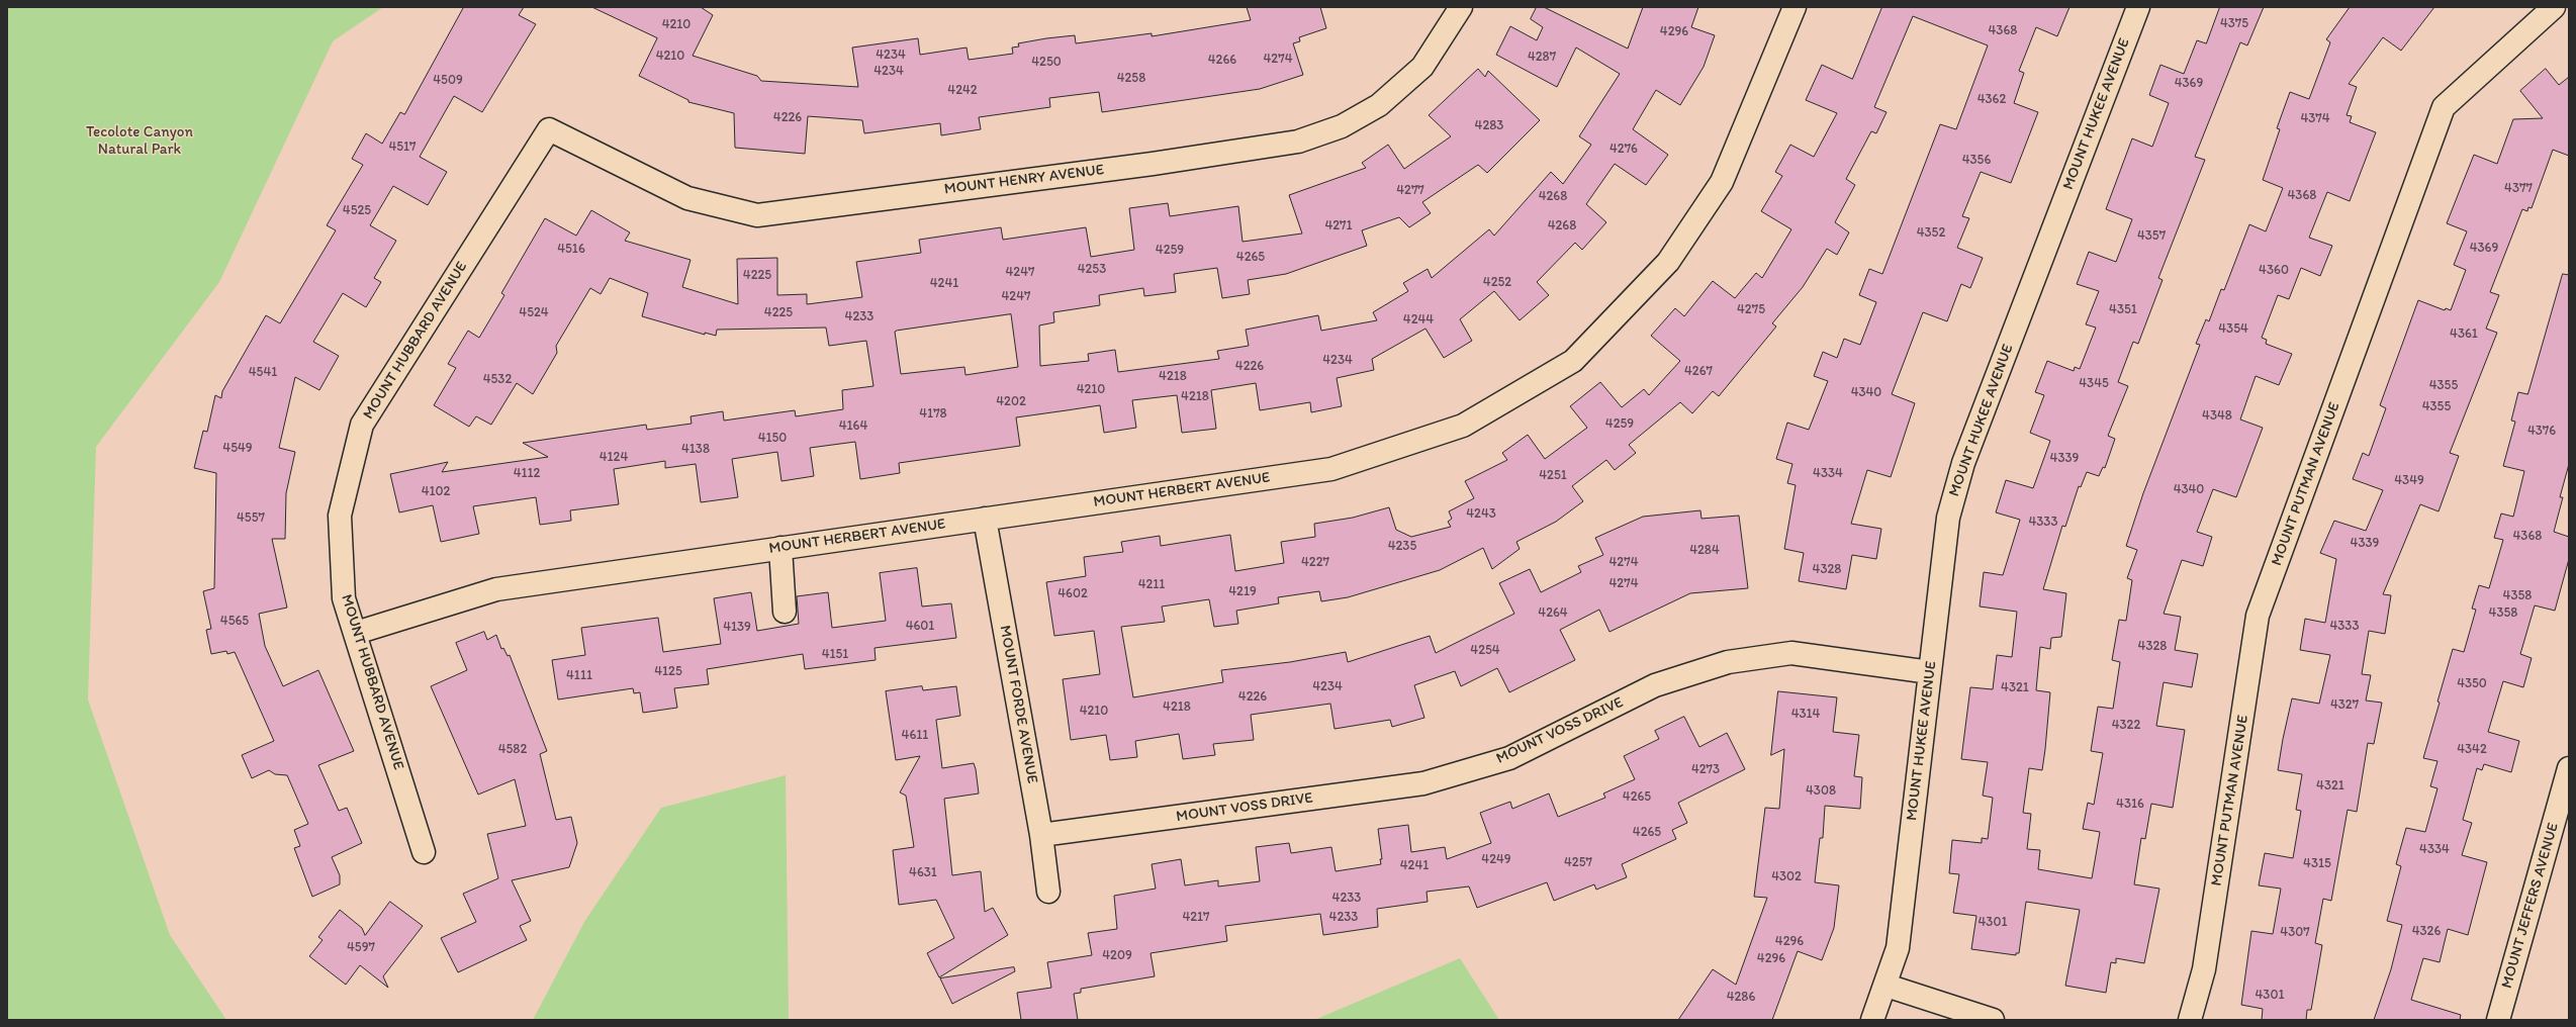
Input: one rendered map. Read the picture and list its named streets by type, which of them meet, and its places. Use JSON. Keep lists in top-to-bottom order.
{
  "streets": {
    "street": [
      "MOUNT HUKEE AVENUE",
      "MOUNT HENRY AVENUE",
      "MOUNT HUBBARD AVENUE",
      "MOUNT PUTMAN AVENUE",
      "MOUNT HERBERT AVENUE",
      "MOUNT FORDE AVENUE",
      "MOUNT VOSS DRIVE",
      "MOUNT JEFFERS AVENUE"
    ]
  },
  "crossings": [
    ["MOUNT HUKEE AVENUE", "MOUNT VOSS DRIVE"],
    ["MOUNT HENRY AVENUE", "MOUNT HUBBARD AVENUE"],
    ["MOUNT HUBBARD AVENUE", "MOUNT HERBERT AVENUE"],
    ["MOUNT HERBERT AVENUE", "MOUNT FORDE AVENUE"],
    ["MOUNT FORDE AVENUE", "MOUNT VOSS DRIVE"]
  ],
  "parks": ["Tecolote Canyon Natural Park"],
  "house_numbers": [
    "4375",
    "4210",
    "4368",
    "4296",
    "4234",
    "4210",
    "4287",
    "4274",
    "4266",
    "4250",
    "4234",
    "4258",
    "4509",
    "4369",
    "4242",
    "4362",
    "4226",
    "4374",
    "4283",
    "4517",
    "4276",
    "4356",
    "4377",
    "4277",
    "4368",
    "4268",
    "4525",
    "4271",
    "4268",
    "4352",
    "4357",
    "4369",
    "4516",
    "4259",
    "4265",
    "4253",
    "4360",
    "4247",
    "4225",
    "4252",
    "4241",
    "4247",
    "4275",
    "4351",
    "4524",
    "4225",
    "4233",
    "4244",
    "4354",
    "4361",
    "4234",
    "4226",
    "4267",
    "4541",
    "4218",
    "4532",
    "4345",
    "4355",
    "4210",
    "4340",
    "4218",
    "4202",
    "4355",
    "4178",
    "4348",
    "4259",
    "4164",
    "4376",
    "4150",
    "4549",
    "4138",
    "4124",
    "4339",
    "4112",
    "4334",
    "4251",
    "4349",
    "4340",
    "4102",
    "4243",
    "4557",
    "4333",
    "4368",
    "4339",
    "4235",
    "4284",
    "4227",
    "4274",
    "4328",
    "4274",
    "4211",
    "4219",
    "4602",
    "4358",
    "4264",
    "4358",
    "4565",
    "4601",
    "4333",
    "4139",
    "4328",
    "4254",
    "4151",
    "4125",
    "4111",
    "4350",
    "4234",
    "4321",
    "4226",
    "4327",
    "4218",
    "4210",
    "4314",
    "4322",
    "4611",
    "4582",
    "4342",
    "4273",
    "4321",
    "4308",
    "4265",
    "4316",
    "4265",
    "4334",
    "4249",
    "4257",
    "4315",
    "4241",
    "4631",
    "4302",
    "4233",
    "4217",
    "4233",
    "4301",
    "4326",
    "4307",
    "4296",
    "4597",
    "4209",
    "4296",
    "4301",
    "4286"
  ]
}
